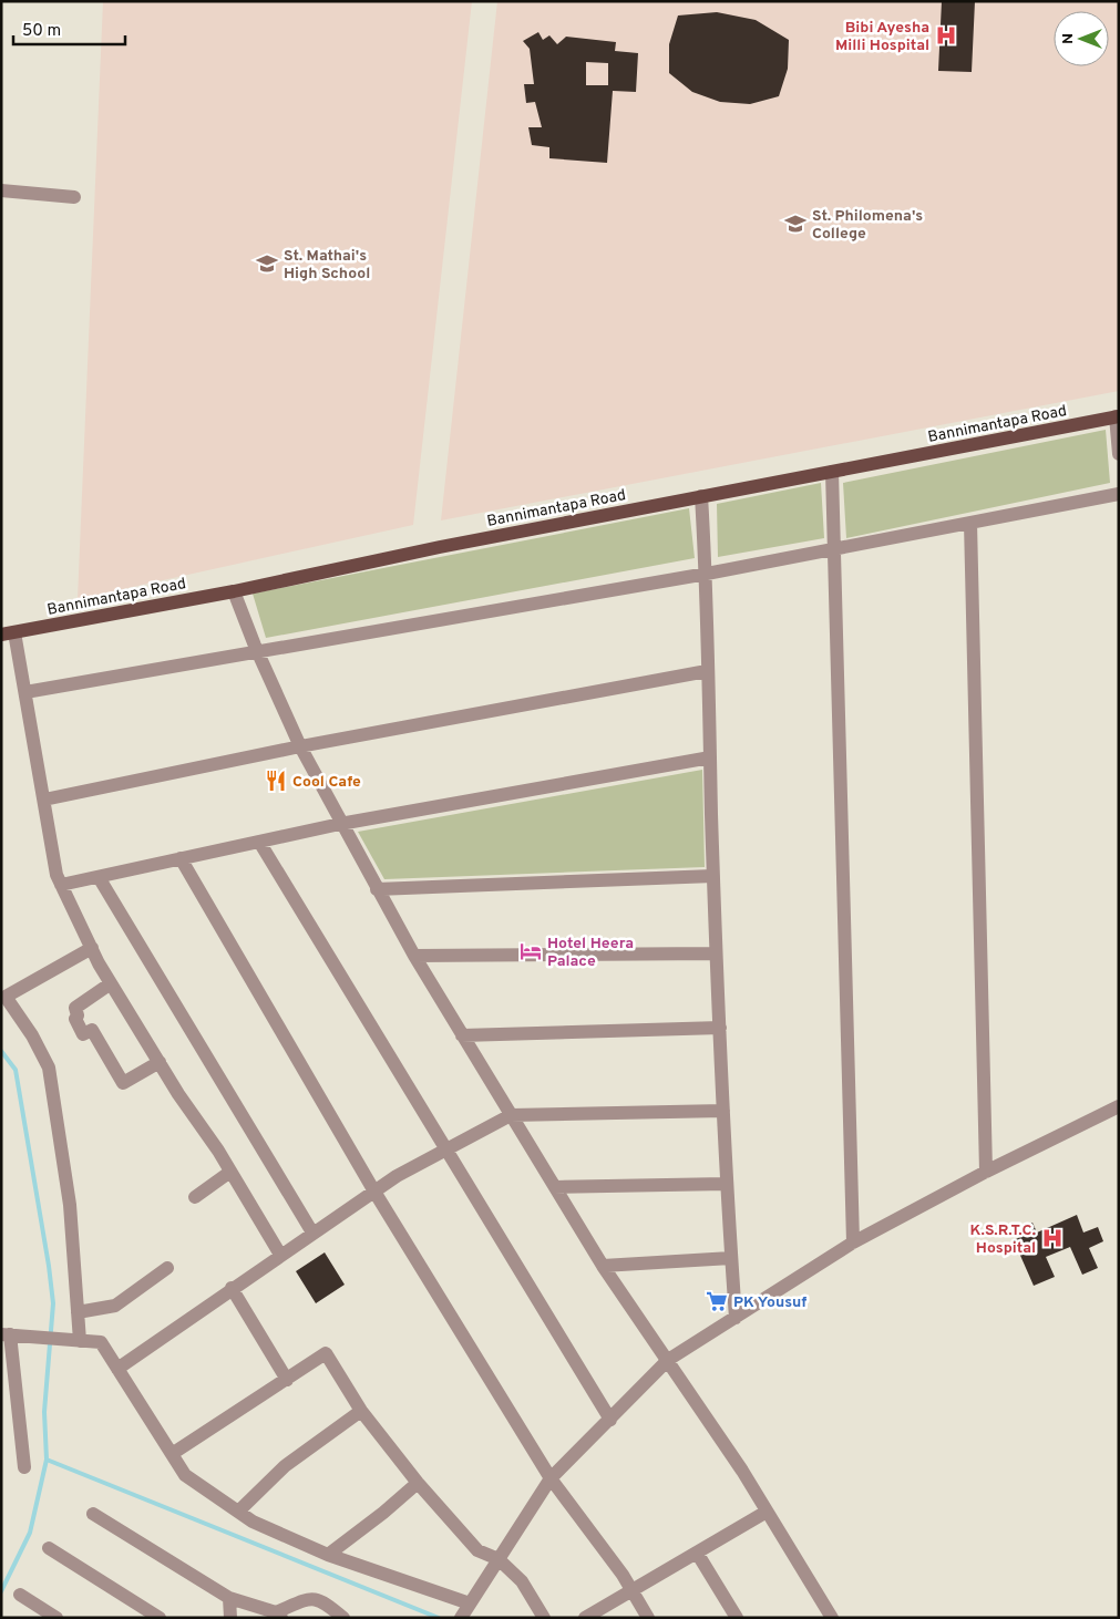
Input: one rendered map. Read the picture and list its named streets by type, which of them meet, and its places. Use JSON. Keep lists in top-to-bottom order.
{
  "streets": {
    "main road": ["Bannimantapa Road"]
  },
  "places": {
    "hospital": ["Bibi Ayesha Milli Hospital", "K.S.R.T.C. Hospital"],
    "school or university": ["St. Philomena's College", "St. Mathai's High School"],
    "restaurant": ["Cool Cafe"],
    "hotel": ["Hotel Heera Palace"],
    "supermarket": ["PK Yousuf"]
  },
  "scale_bar": "50 m",
  "north": "left"
}
